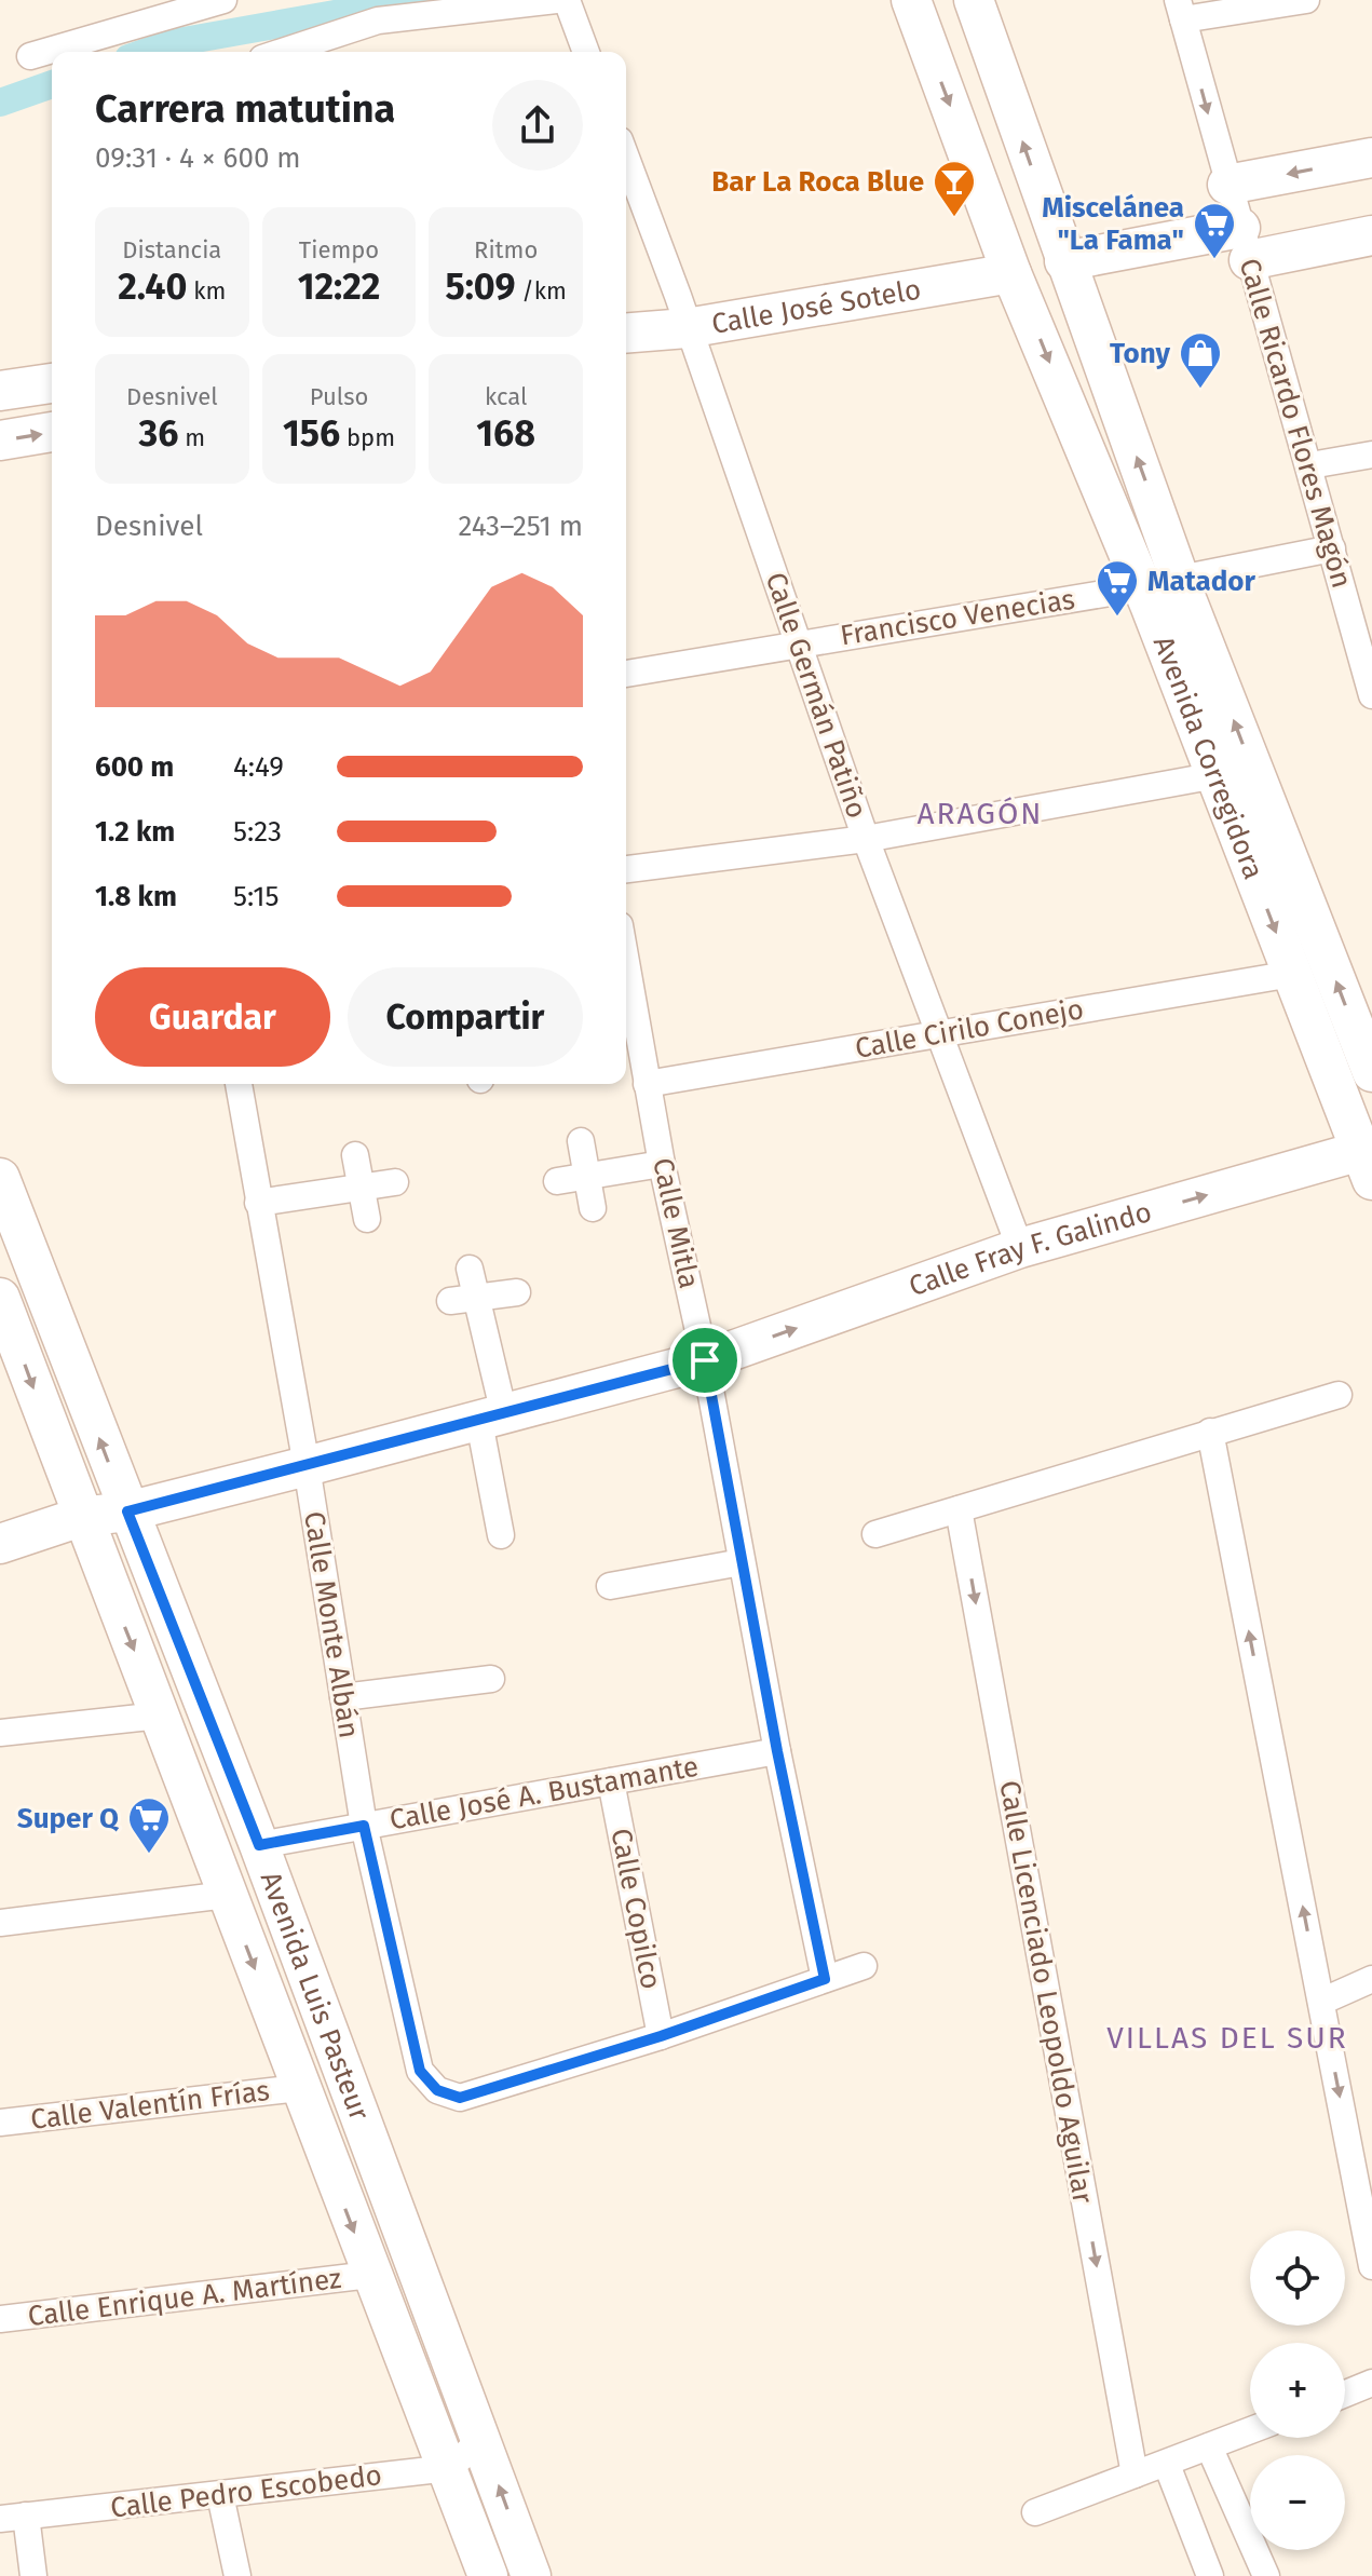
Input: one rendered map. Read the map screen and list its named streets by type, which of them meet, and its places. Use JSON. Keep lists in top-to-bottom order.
{
  "streets": {
    "main road": [
      "Calle José Sotelo",
      "Avenida Corregidora",
      "Calle Fray F. Galindo",
      "Avenida Luis Pasteur"
    ],
    "street": [
      "Calle Ricardo Flores Magón",
      "Francisco Venecias",
      "Calle Germán Patiño",
      "Calle Cirilo Conejo",
      "Calle Mitla",
      "Calle Monte Albán",
      "Calle José A. Bustamante",
      "Calle Copilco",
      "Calle Licenciado Leopoldo Aguilar",
      "Calle Valentín Frías",
      "Calle Enrique A. Martínez",
      "Calle Pedro Escobedo"
    ]
  },
  "crossings": [
    ["Calle José Sotelo", "Calle Germán Patiño"],
    ["Calle José Sotelo", "Avenida Corregidora"],
    ["Calle Ricardo Flores Magón", "Francisco Venecias"],
    ["Francisco Venecias", "Calle Germán Patiño"],
    ["Francisco Venecias", "Avenida Corregidora"],
    ["Calle Germán Patiño", "Calle Cirilo Conejo"],
    ["Calle Germán Patiño", "Calle Fray F. Galindo"],
    ["Avenida Corregidora", "Calle Cirilo Conejo"],
    ["Avenida Corregidora", "Calle Fray F. Galindo"],
    ["Calle Cirilo Conejo", "Calle Mitla"],
    ["Calle Mitla", "Calle Fray F. Galindo"],
    ["Calle Mitla", "Calle José A. Bustamante"],
    ["Calle Fray F. Galindo", "Calle Monte Albán"],
    ["Calle Fray F. Galindo", "Avenida Luis Pasteur"],
    ["Calle Monte Albán", "Calle José A. Bustamante"],
    ["Calle Monte Albán", "Calle Copilco"],
    ["Calle José A. Bustamante", "Calle Copilco"],
    ["Calle José A. Bustamante", "Avenida Luis Pasteur"],
    ["Avenida Luis Pasteur", "Calle Valentín Frías"],
    ["Avenida Luis Pasteur", "Calle Enrique A. Martínez"],
    ["Avenida Luis Pasteur", "Calle Pedro Escobedo"]
  ],
  "one_way": ["Calle Fray F. Galindo", "Calle Licenciado Leopoldo Aguilar"],
  "districts": ["ARAGÓN", "VILLAS DEL SUR"],
  "places": {
    "bar": ["Bar La Roca Blue"],
    "supermarket": ["Miscelánea \"La Fama\"", "Matador", "Super Q"],
    "shop": ["Tony"]
  },
  "page": {
    "heading": ["Carrera matutina", "09:31 · 4 × 600 m"],
    "stats": [
      ["Distancia", "2.40 km"],
      ["Tiempo", "12:22"],
      ["Ritmo", "5:09 /km"],
      ["Desnivel", "36 m"],
      ["Pulso", "156 bpm"],
      ["kcal", "168"]
    ],
    "chart": ["Desnivel", "243–251 m"],
    "list": [
      {
        "name": "600 m",
        "note": "4:49"
      },
      {
        "name": "1.2 km",
        "note": "5:23"
      },
      {
        "name": "1.8 km",
        "note": "5:15"
      }
    ],
    "buttons": ["Guardar", "Compartir"],
    "map_buttons": ["+", "−"]
  }
}
